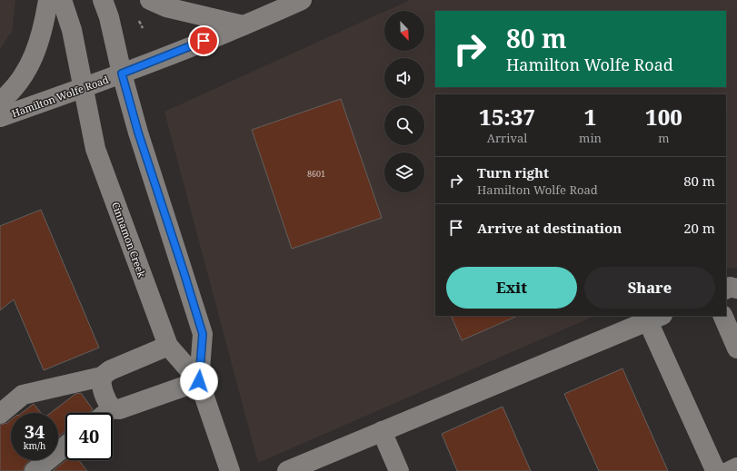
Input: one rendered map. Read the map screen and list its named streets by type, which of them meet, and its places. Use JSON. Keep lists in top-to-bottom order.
{
  "streets": {
    "street": ["Hamilton Wolfe Road", "Cinnamon Creek"]
  },
  "crossings": [
    ["Hamilton Wolfe Road", "Cinnamon Creek"]
  ],
  "house_numbers": ["8601"],
  "north": "bottom right",
  "page": {
    "turn": ["80 m", "Hamilton Wolfe Road"],
    "eta": [
      "15:37",
      "Arrival",
      "1",
      "min",
      "100",
      "m"
    ],
    "list": [
      {
        "name": "Turn right",
        "note": "Hamilton Wolfe Road",
        "value": "80 m"
      },
      {
        "name": "Arrive at destination",
        "value": "20 m"
      }
    ],
    "buttons": ["Exit", "Share"],
    "speed": "34 km/h",
    "limit": "40"
  }
}
